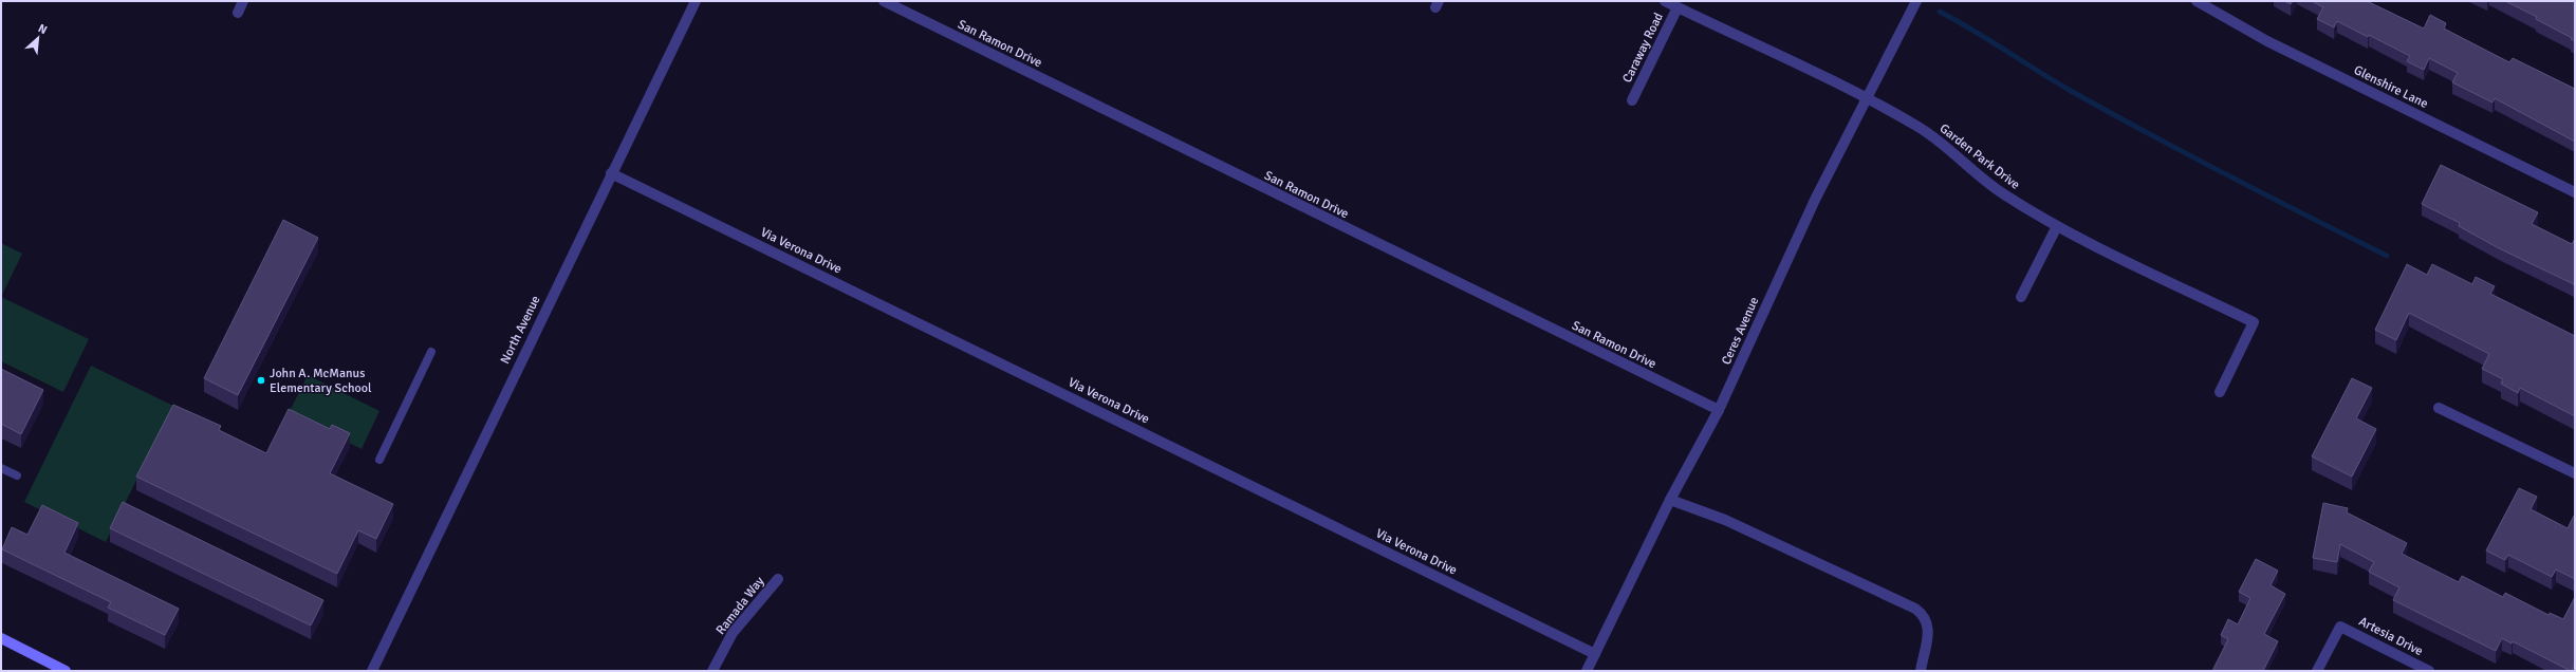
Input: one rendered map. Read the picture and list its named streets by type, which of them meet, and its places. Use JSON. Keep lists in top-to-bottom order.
{
  "streets": {
    "street": [
      "San Ramon Drive",
      "Caraway Road",
      "Glenshire Lane",
      "Garden Park Drive",
      "Via Verona Drive",
      "North Avenue",
      "Ceres Avenue",
      "Ramada Way",
      "Artesia Drive"
    ]
  },
  "crossings": [
    ["San Ramon Drive", "Ceres Avenue"],
    ["Caraway Road", "Garden Park Drive"],
    ["Garden Park Drive", "Ceres Avenue"],
    ["Via Verona Drive", "North Avenue"],
    ["Via Verona Drive", "Ceres Avenue"]
  ],
  "places": ["John A. McManus Elementary School"],
  "north": "top right"
}
